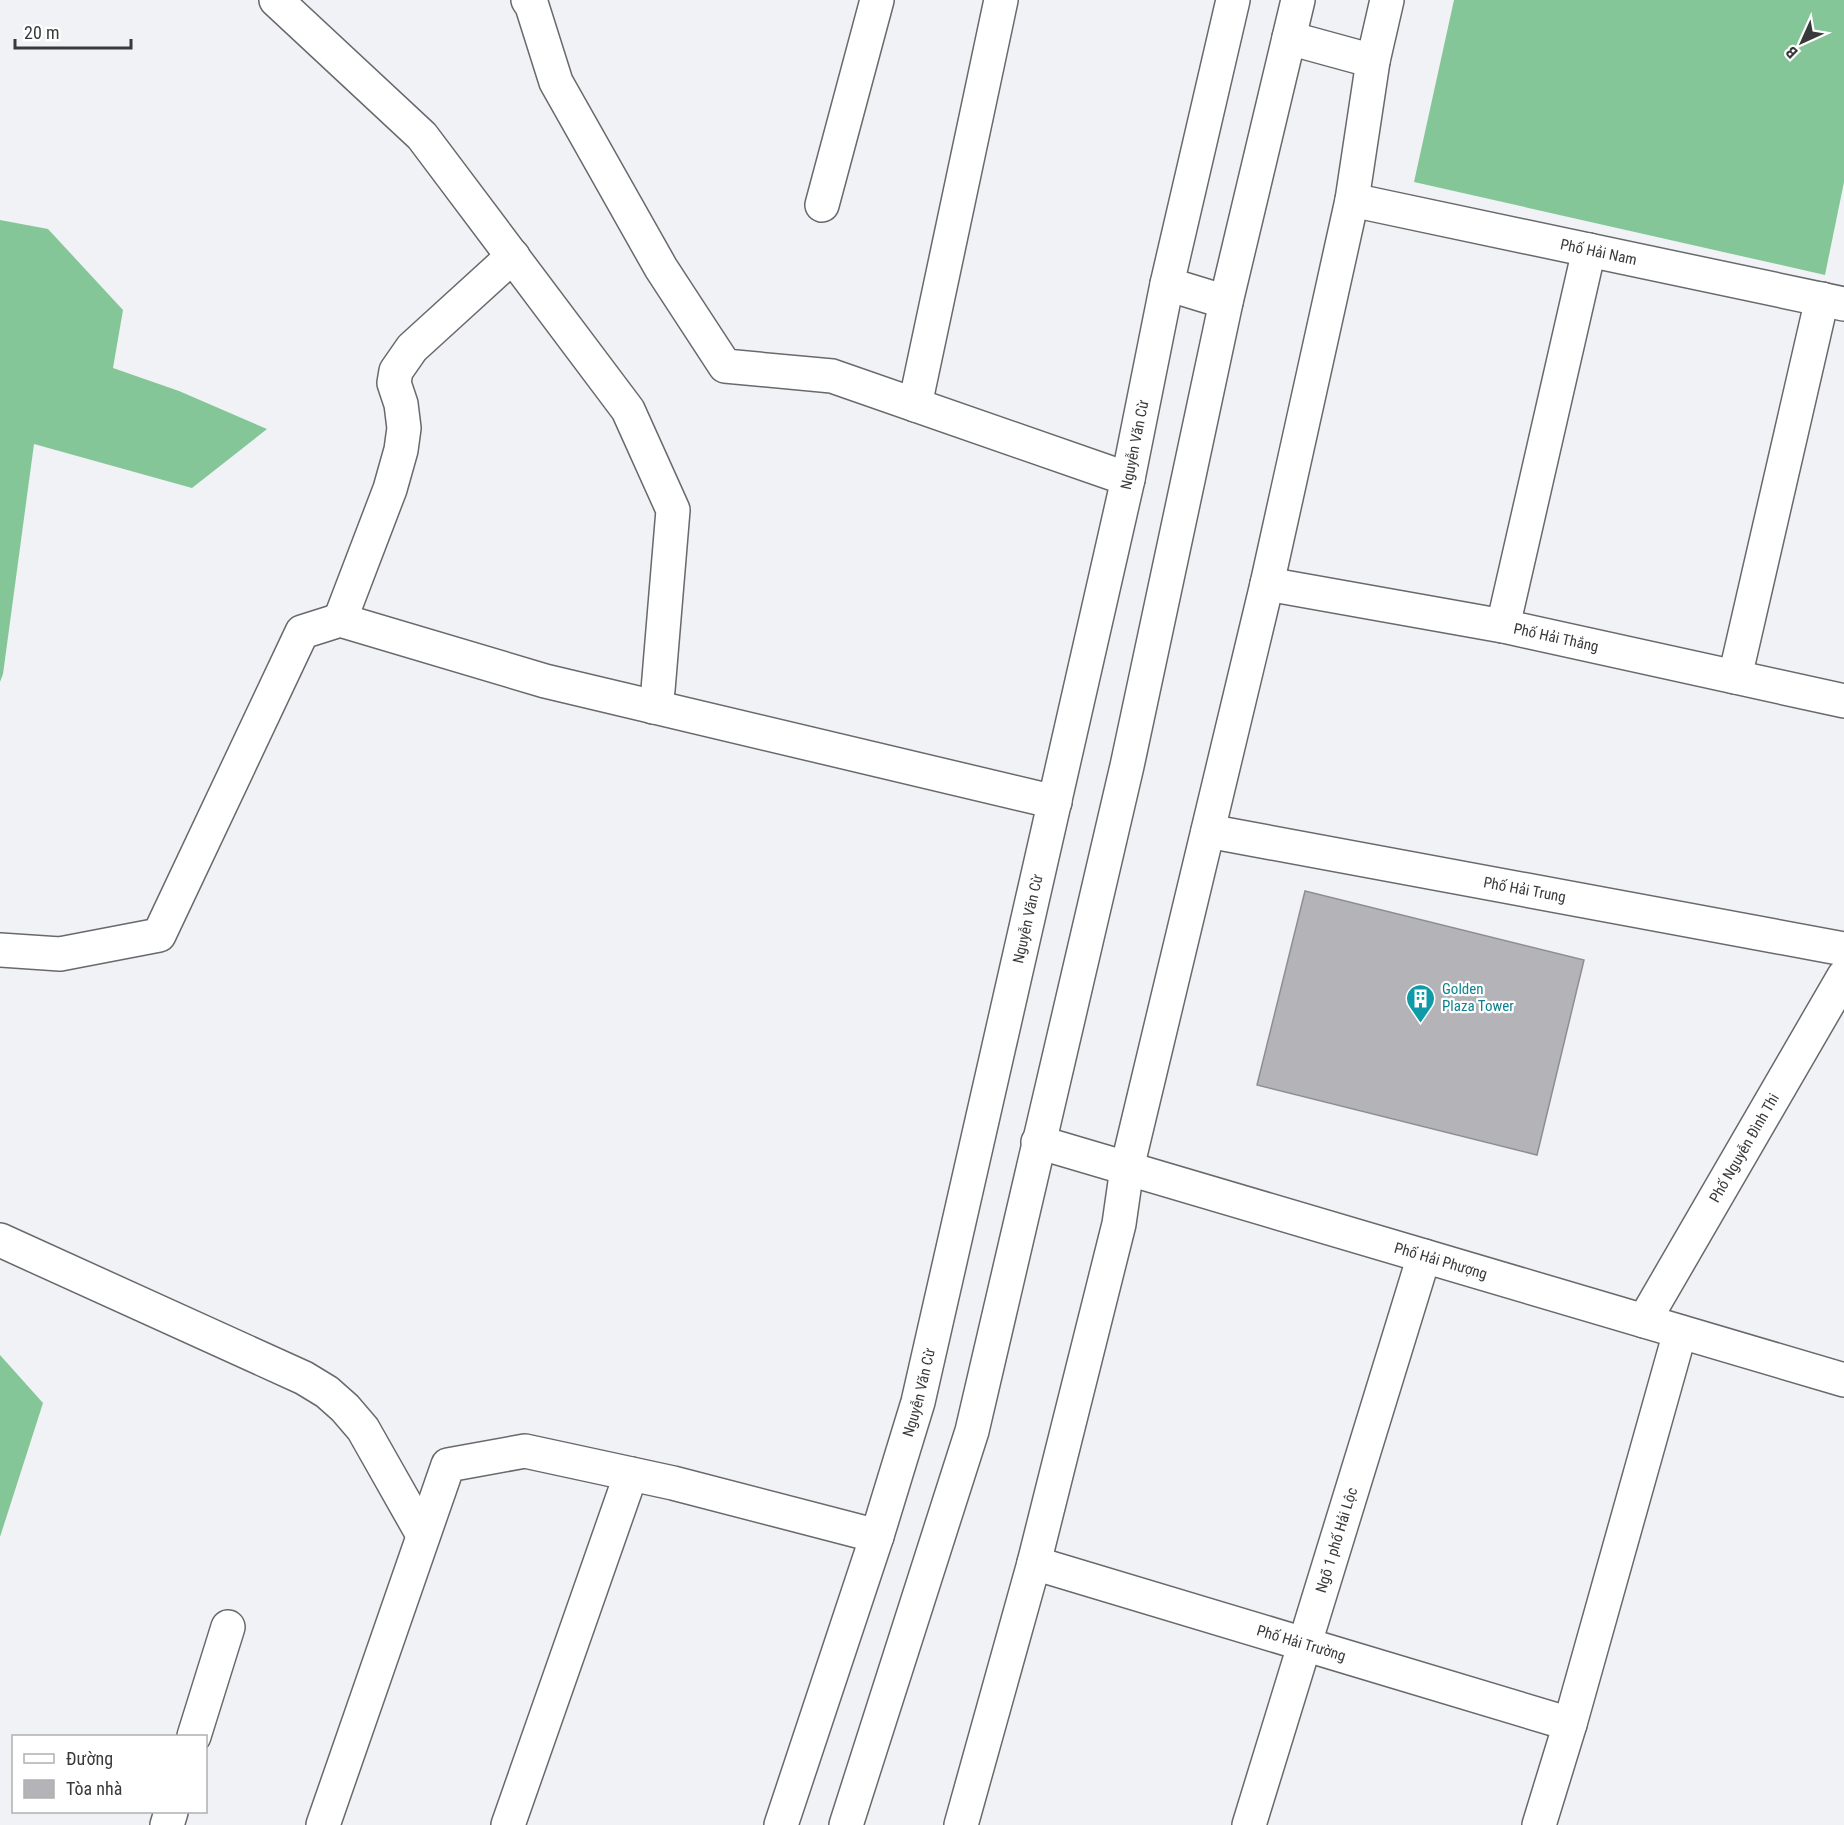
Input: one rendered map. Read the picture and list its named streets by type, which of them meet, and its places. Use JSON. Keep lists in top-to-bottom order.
{
  "streets": {
    "main road": [
      "Phố Hải Nam",
      "Nguyễn Văn Cừ",
      "Phố Hải Thắng",
      "Phố Hải Trung",
      "Phố Nguyễn Đình Thi",
      "Phố Hải Phượng",
      "Ngõ 1 phố Hải Lộc",
      "Phố Hải Trường"
    ]
  },
  "crossings": [
    ["Phố Nguyễn Đình Thi", "Phố Hải Phượng"],
    ["Phố Hải Phượng", "Ngõ 1 phố Hải Lộc"],
    ["Ngõ 1 phố Hải Lộc", "Phố Hải Trường"]
  ],
  "places": {
    "building": ["Golden Plaza Tower"]
  },
  "legend": ["Đường", "Tòa nhà"],
  "scale_bar": "20 m",
  "north": "bottom left"
}
